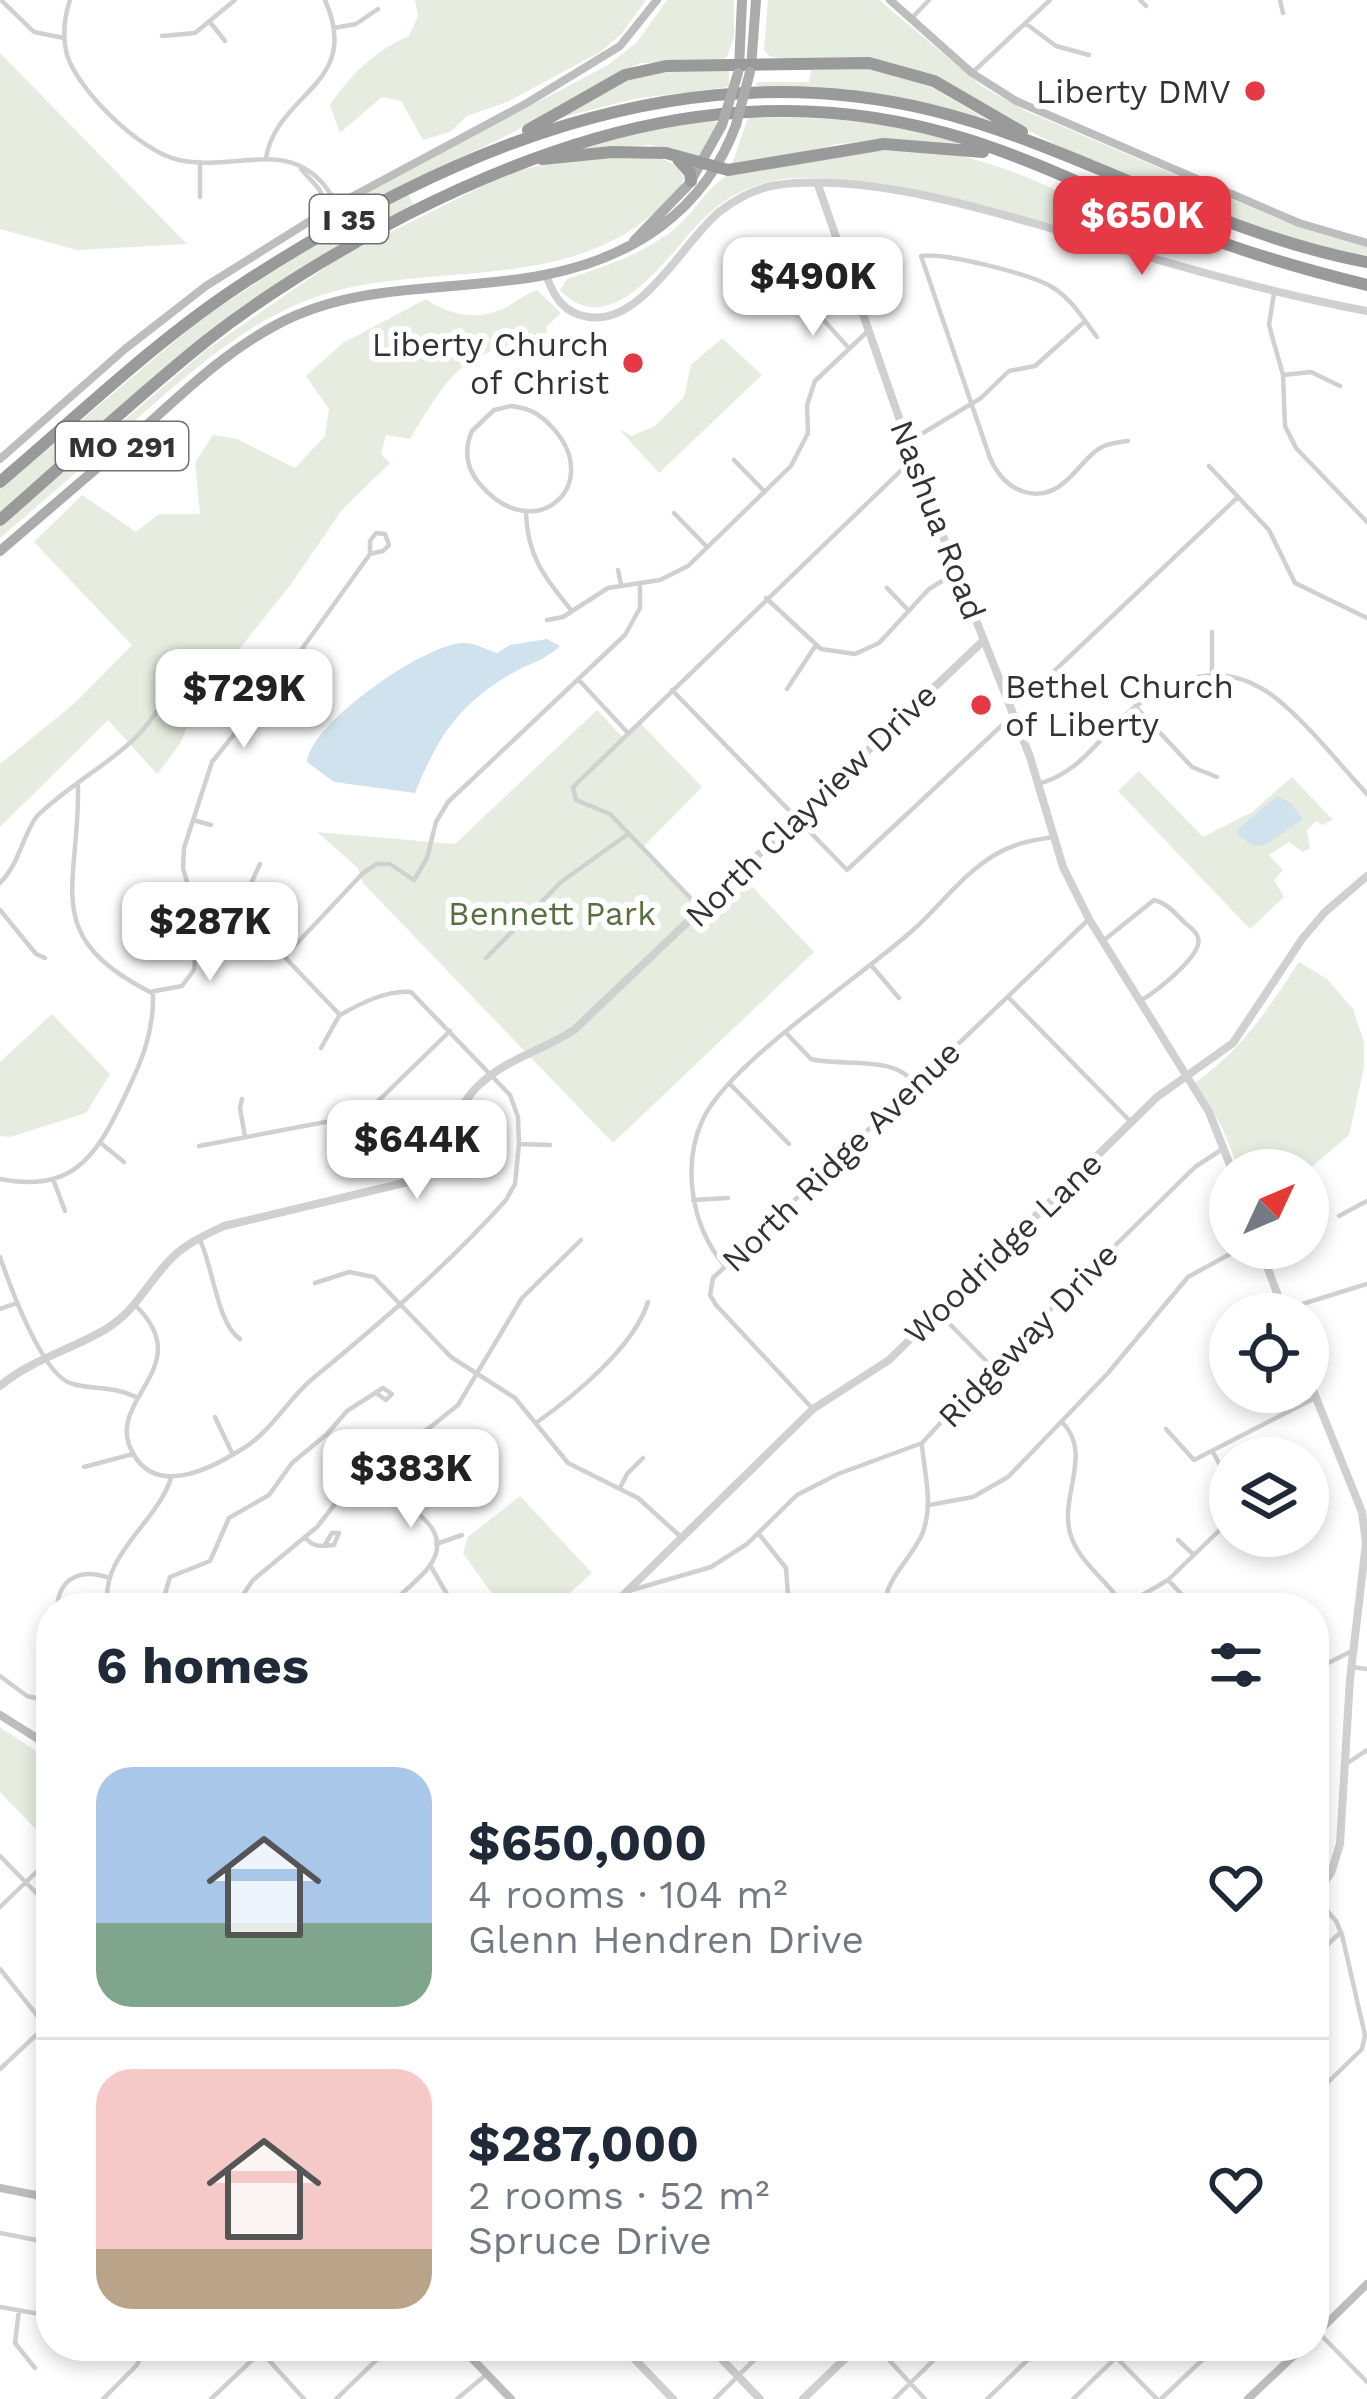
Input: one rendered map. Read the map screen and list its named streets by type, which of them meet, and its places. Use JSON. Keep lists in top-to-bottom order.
{
  "streets": {
    "highway": ["I 35"],
    "main road": ["MO 291"],
    "street": [
      "Nashua Road",
      "North Clayview Drive",
      "North Ridge Avenue",
      "Woodridge Lane",
      "Ridgeway Drive"
    ]
  },
  "crossings": [
    ["Nashua Road", "North Clayview Drive"],
    ["Nashua Road", "North Ridge Avenue"],
    ["Nashua Road", "Woodridge Lane"],
    ["North Ridge Avenue", "Woodridge Lane"]
  ],
  "parks": ["Bennett Park"],
  "places": ["Liberty DMV", "Liberty Church of Christ", "Bethel Church of Liberty"],
  "north": "top right",
  "page": {
    "price": [
      "$650K",
      "$490K",
      "$729K",
      "$287K",
      "$644K",
      "$383K"
    ],
    "heading": "6 homes",
    "list": [
      {
        "name": "$650,000",
        "note": "4 rooms · 104 m² · Glenn Hendren Drive"
      },
      {
        "name": "$287,000",
        "note": "2 rooms · 52 m² · Spruce Drive"
      }
    ]
  }
}
